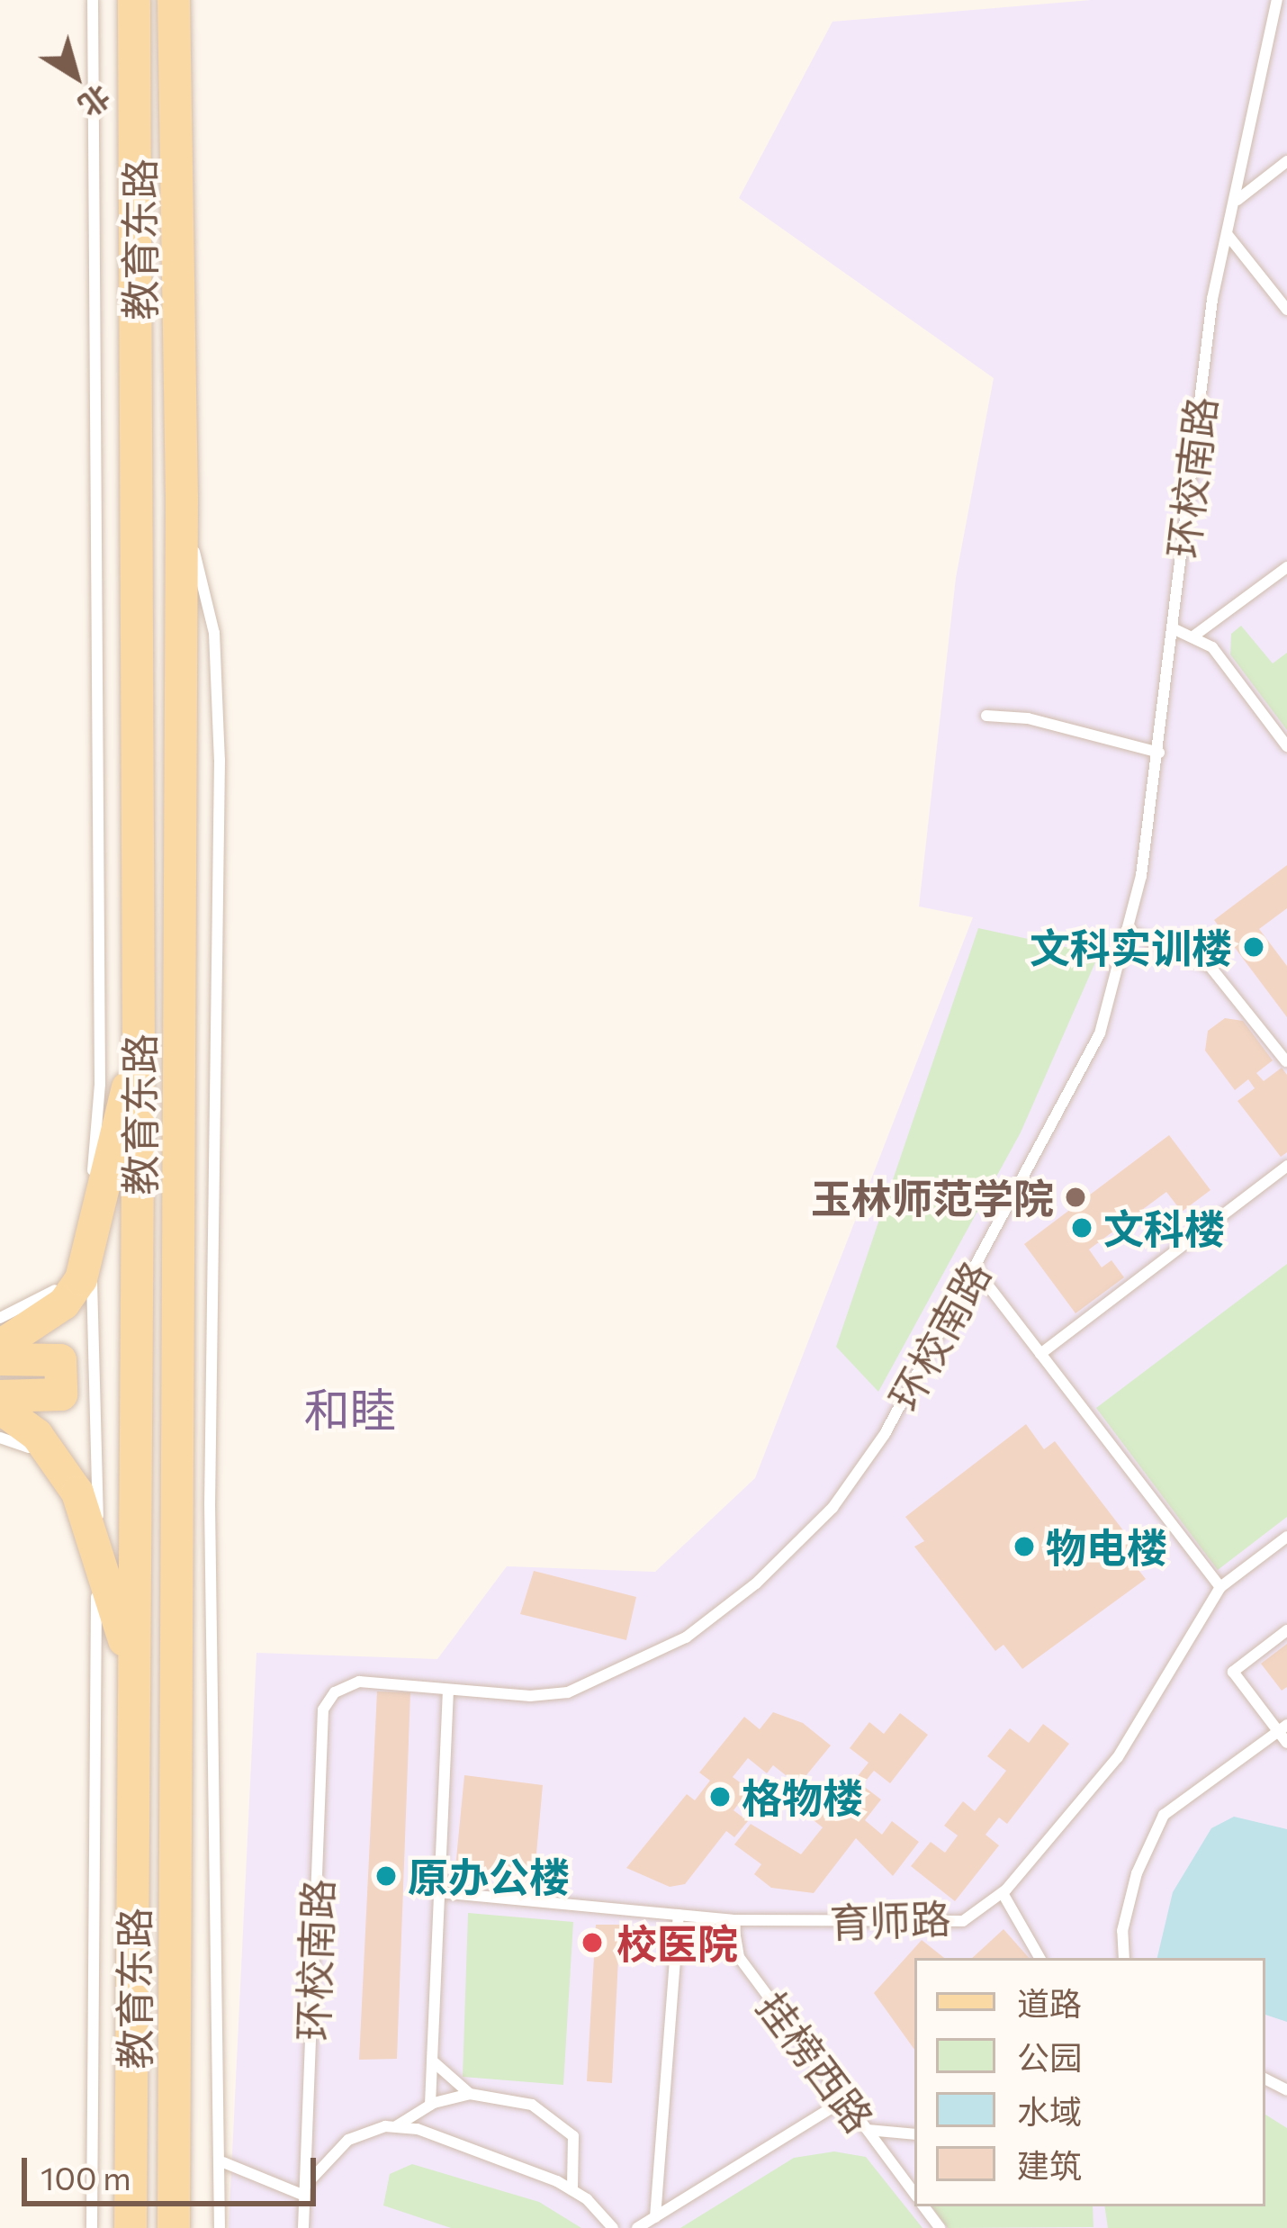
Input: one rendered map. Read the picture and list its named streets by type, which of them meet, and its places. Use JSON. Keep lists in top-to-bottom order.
{
  "streets": {
    "main road": ["教育东路"],
    "lane": ["环校南路", "育师路", "挂榜西路"]
  },
  "crossings": [
    ["育师路", "挂榜西路"]
  ],
  "districts": ["和睦"],
  "places": [
    "文科实训楼",
    "玉林师范学院",
    "文科楼",
    "物电楼",
    "格物楼",
    "原办公楼",
    "校医院"
  ],
  "legend": [
    "道路",
    "公园",
    "水域",
    "建筑"
  ],
  "scale_bar": "100 m",
  "north": "bottom right"
}
